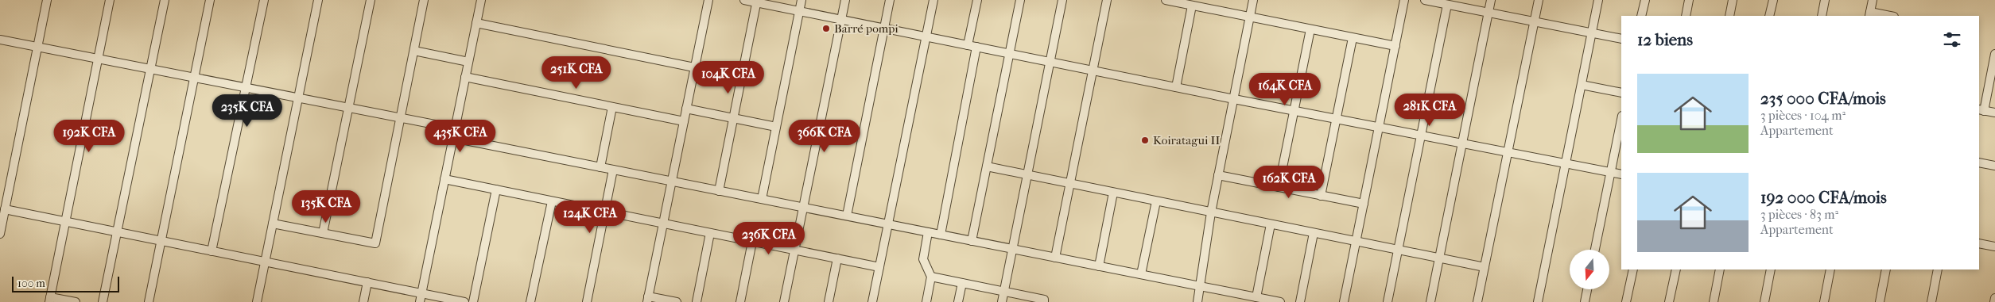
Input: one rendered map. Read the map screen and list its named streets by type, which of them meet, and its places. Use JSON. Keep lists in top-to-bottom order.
{
  "places": ["Barré pompi", "Koiratagui II"],
  "scale_bar": "100 m",
  "north": "bottom",
  "page": {
    "heading": "12 biens",
    "price": [
      "251K CFA",
      "104K CFA",
      "164K CFA",
      "281K CFA",
      "235K CFA",
      "192K CFA",
      "435K CFA",
      "366K CFA",
      "162K CFA",
      "135K CFA",
      "124K CFA",
      "236K CFA"
    ],
    "list": [
      {
        "name": "235 000 CFA/mois",
        "note": "3 pièces · 104 m² · Appartement"
      },
      {
        "name": "192 000 CFA/mois",
        "note": "3 pièces · 83 m² · Appartement"
      }
    ],
    "scale": "100 m"
  }
}
